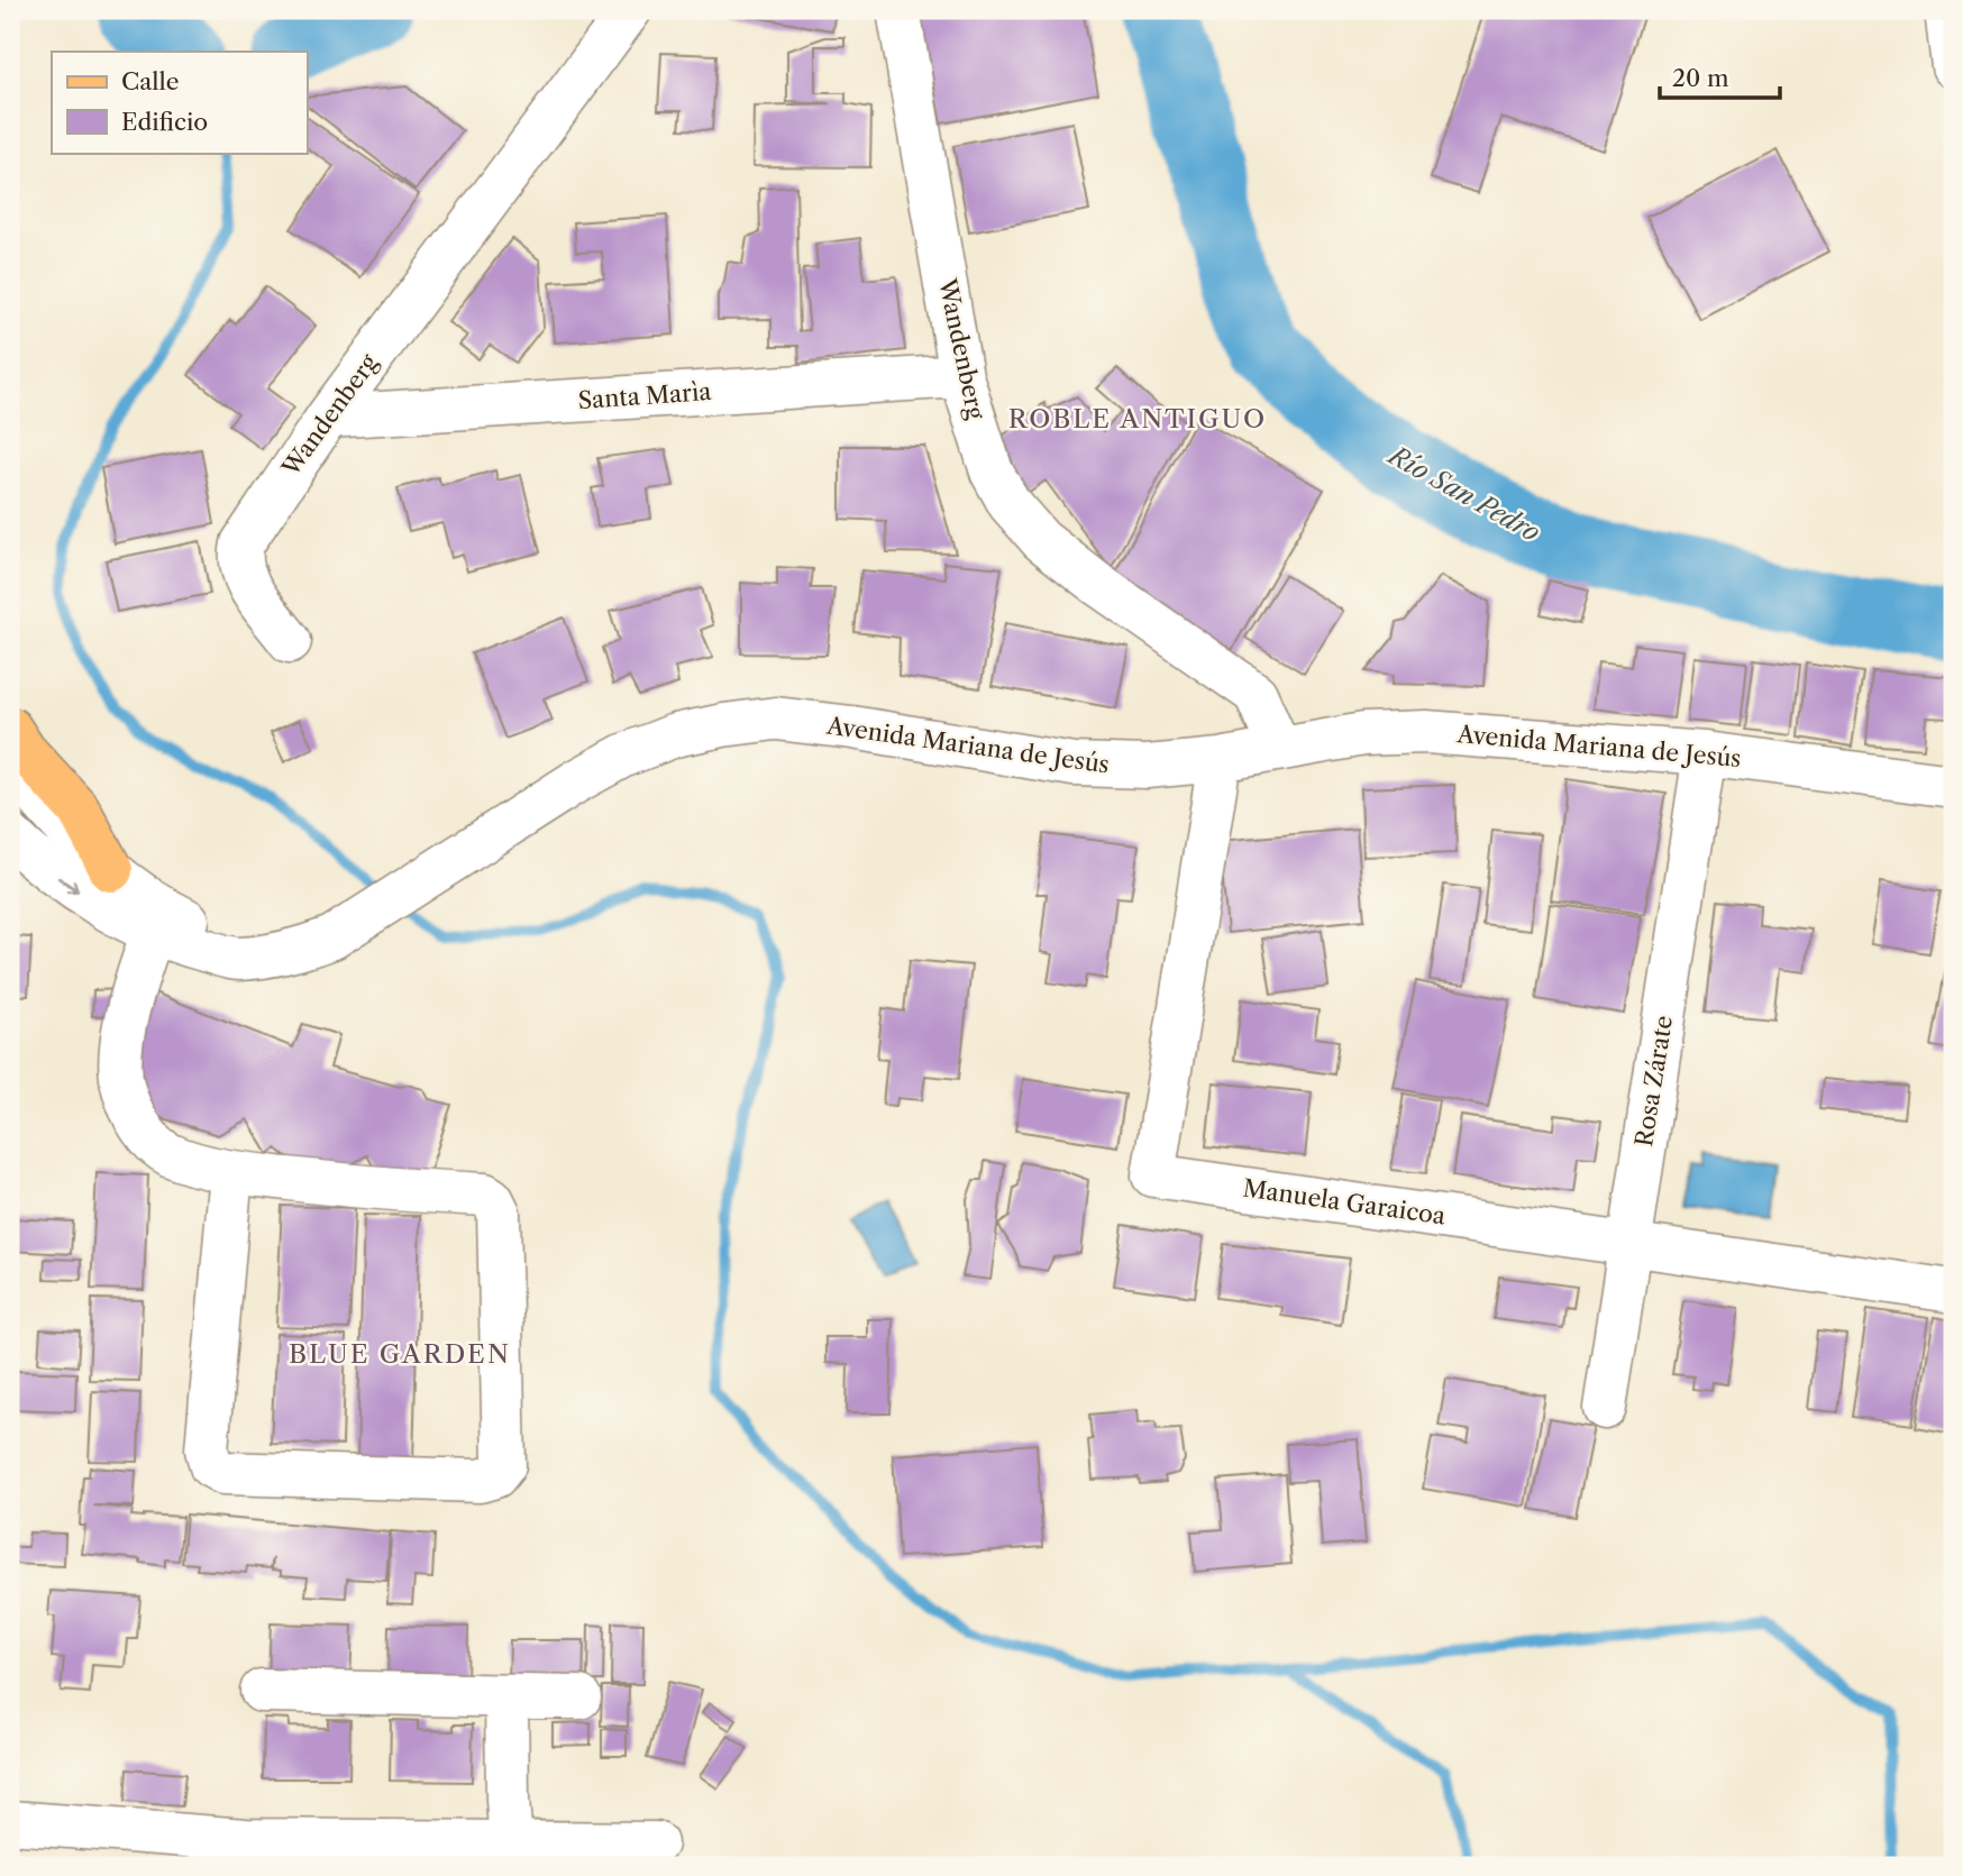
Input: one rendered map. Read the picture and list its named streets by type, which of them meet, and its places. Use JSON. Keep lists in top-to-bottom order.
{
  "streets": {
    "street": [
      "Wandenberg",
      "Santa Marìa",
      "Avenida Mariana de Jesús",
      "Rosa Zárate",
      "Manuela Garaicoa"
    ]
  },
  "crossings": [
    ["Wandenberg", "Santa Marìa"],
    ["Wandenberg", "Avenida Mariana de Jesús"],
    ["Avenida Mariana de Jesús", "Rosa Zárate"],
    ["Avenida Mariana de Jesús", "Manuela Garaicoa"],
    ["Rosa Zárate", "Manuela Garaicoa"]
  ],
  "districts": ["ROBLE ANTIGUO", "BLUE GARDEN"],
  "water": ["Río San Pedro"],
  "legend": ["Calle", "Edificio"],
  "scale_bar": "20 m"
}
